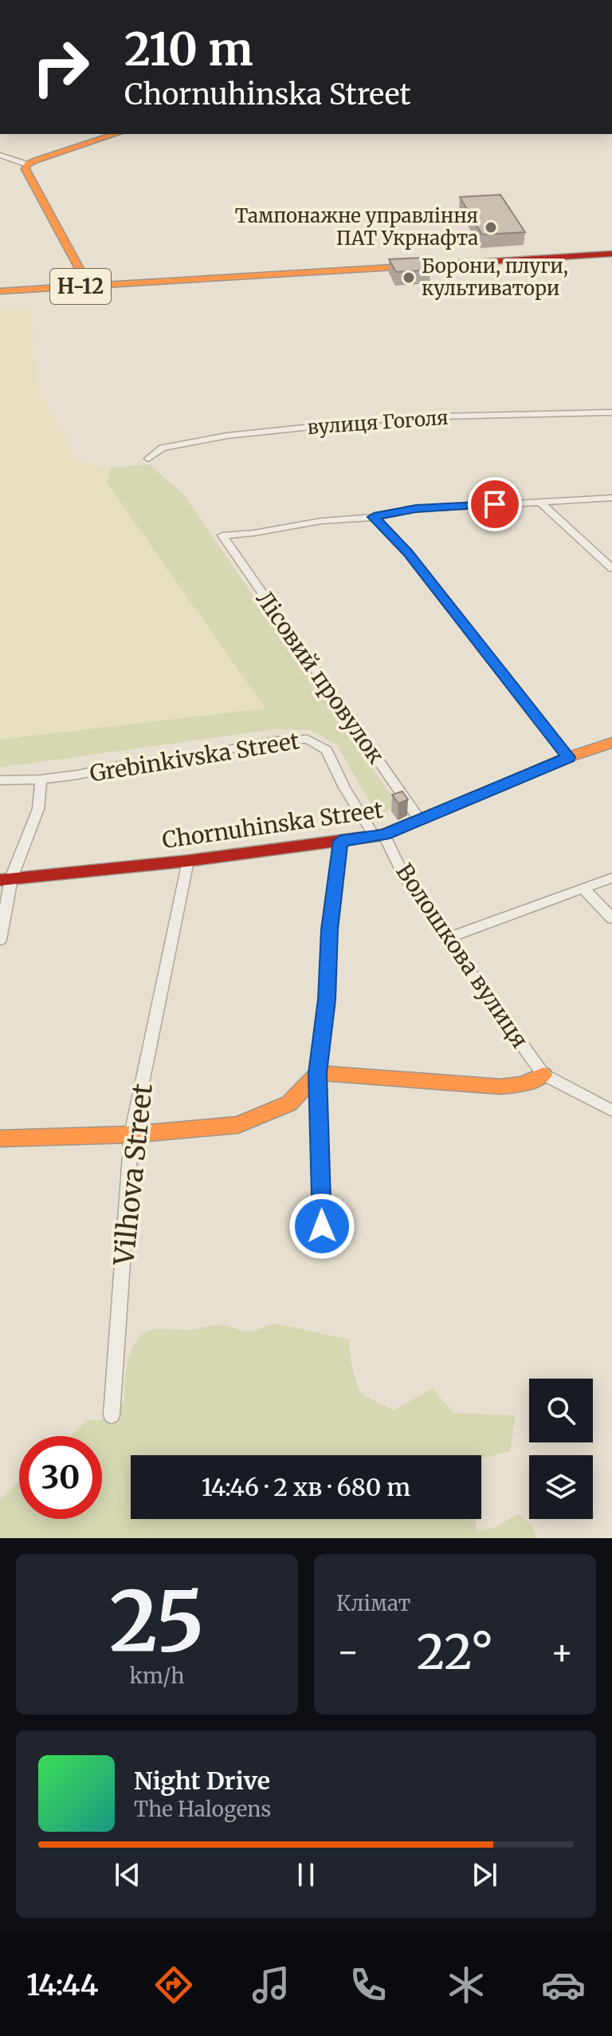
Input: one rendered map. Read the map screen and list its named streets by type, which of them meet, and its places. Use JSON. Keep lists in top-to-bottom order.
{
  "streets": {
    "street": [
      "Н-12",
      "вулиця Гоголя",
      "Лісовий провулок",
      "Grebinkivska Street",
      "Chornuhinska Street",
      "Волошкова вулиця",
      "Vilhova Street"
    ]
  },
  "crossings": [
    ["Лісовий провулок", "Chornuhinska Street"],
    ["Grebinkivska Street", "Chornuhinska Street"],
    ["Grebinkivska Street", "Волошкова вулиця"],
    ["Chornuhinska Street", "Волошкова вулиця"],
    ["Chornuhinska Street", "Vilhova Street"]
  ],
  "places": ["Тампонажне управління ПАТ Укрнафта", "Борони, плуги, культиватори"],
  "page": {
    "turn": ["210 m", "Chornuhinska Street"],
    "limit": "30",
    "trip": "14:46 · 2 хв · 680 m",
    "tile": [
      ["25", "km/h"],
      "Клімат"
    ],
    "heat": ["−", "22°", "+"],
    "song": ["Night Drive", "The Halogens"],
    "tabs": "14:44"
  }
}
